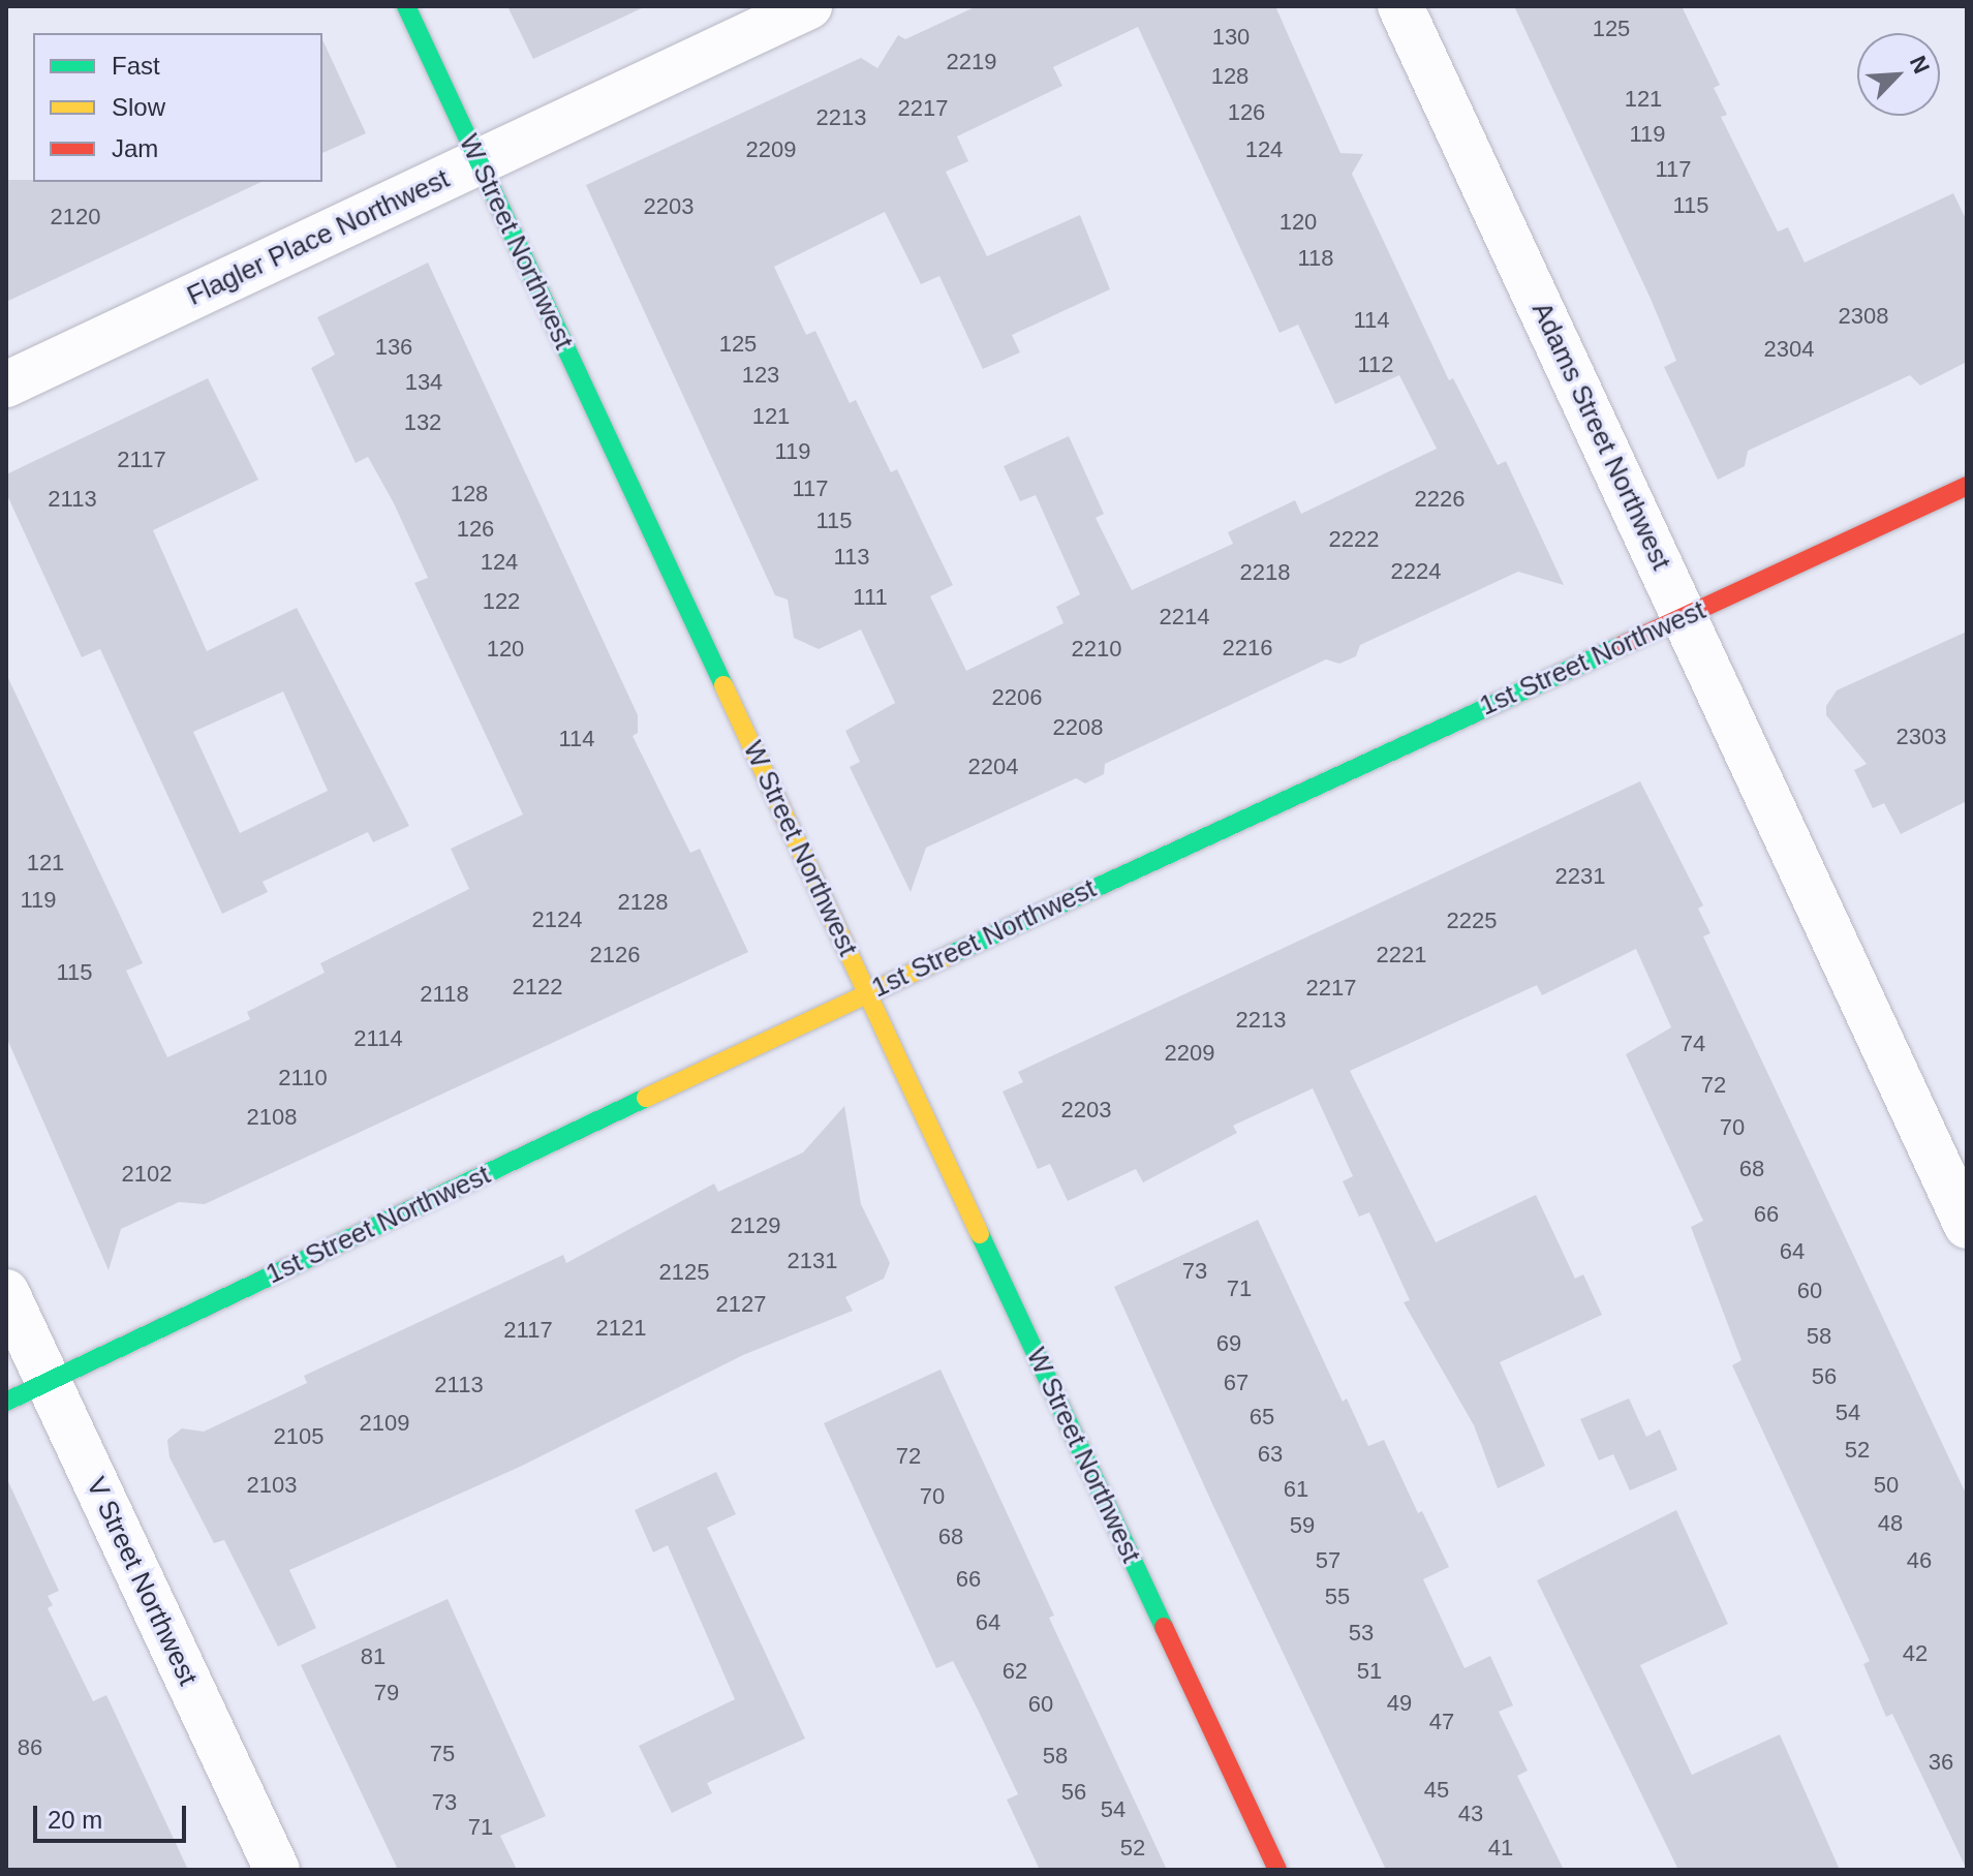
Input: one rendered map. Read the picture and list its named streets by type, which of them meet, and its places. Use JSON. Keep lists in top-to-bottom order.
{
  "streets": {
    "street": [
      "Flagler Place Northwest",
      "W Street Northwest",
      "Adams Street Northwest",
      "1st Street Northwest",
      "V Street Northwest"
    ]
  },
  "crossings": [
    ["Flagler Place Northwest", "W Street Northwest"],
    ["W Street Northwest", "1st Street Northwest"],
    ["Adams Street Northwest", "1st Street Northwest"],
    ["1st Street Northwest", "V Street Northwest"]
  ],
  "house_numbers": [
    "125",
    "130",
    "2219",
    "128",
    "121",
    "2217",
    "126",
    "2213",
    "119",
    "2209",
    "124",
    "117",
    "115",
    "2203",
    "2120",
    "120",
    "118",
    "2308",
    "114",
    "125",
    "136",
    "2304",
    "112",
    "123",
    "134",
    "121",
    "132",
    "119",
    "2117",
    "117",
    "128",
    "2113",
    "2226",
    "115",
    "126",
    "2222",
    "113",
    "124",
    "2224",
    "2218",
    "111",
    "122",
    "2214",
    "2216",
    "120",
    "2210",
    "2206",
    "2208",
    "2303",
    "114",
    "2204",
    "121",
    "2231",
    "119",
    "2128",
    "2124",
    "2225",
    "2126",
    "2221",
    "115",
    "2122",
    "2217",
    "2118",
    "2213",
    "2114",
    "74",
    "2209",
    "2110",
    "72",
    "2203",
    "2108",
    "70",
    "68",
    "2102",
    "66",
    "2129",
    "64",
    "2131",
    "73",
    "2125",
    "71",
    "60",
    "2127",
    "2121",
    "2117",
    "58",
    "69",
    "56",
    "67",
    "2113",
    "54",
    "65",
    "2109",
    "2105",
    "52",
    "63",
    "72",
    "2103",
    "50",
    "61",
    "70",
    "48",
    "59",
    "68",
    "57",
    "46",
    "66",
    "55",
    "64",
    "53",
    "42",
    "81",
    "62",
    "51",
    "79",
    "49",
    "60",
    "47",
    "86",
    "75",
    "58",
    "36",
    "45",
    "56",
    "73",
    "54",
    "43",
    "71",
    "52",
    "41"
  ],
  "legend": ["Fast", "Slow", "Jam"],
  "scale_bar": "20 m",
  "north": "top right"
}
